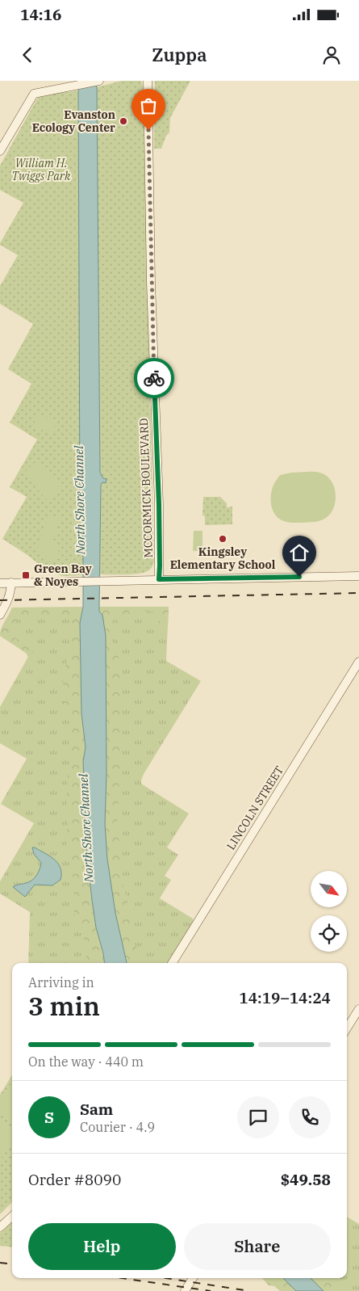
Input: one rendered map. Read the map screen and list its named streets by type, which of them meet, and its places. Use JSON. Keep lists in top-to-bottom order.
{
  "streets": {
    "main road": ["MCCORMICK BOULEVARD", "LINCOLN STREET"]
  },
  "water": ["North Shore Channel"],
  "parks": ["William H. Twiggs Park"],
  "places": {
    "other": ["Evanston Ecology Center", "Kingsley Elementary School"],
    "transit": ["Green Bay & Noyes"]
  },
  "north": "bottom right",
  "page": {
    "status": "14:16",
    "header": "Zuppa",
    "heading": ["3 min", "Arriving in", "14:19–14:24"],
    "panel": [
      "Sam",
      "Courier · 4.9",
      "Order #8090",
      "$49.58"
    ],
    "bar": "On the way · 440 m",
    "round": "S",
    "buttons": ["Help", "Share"]
  }
}
